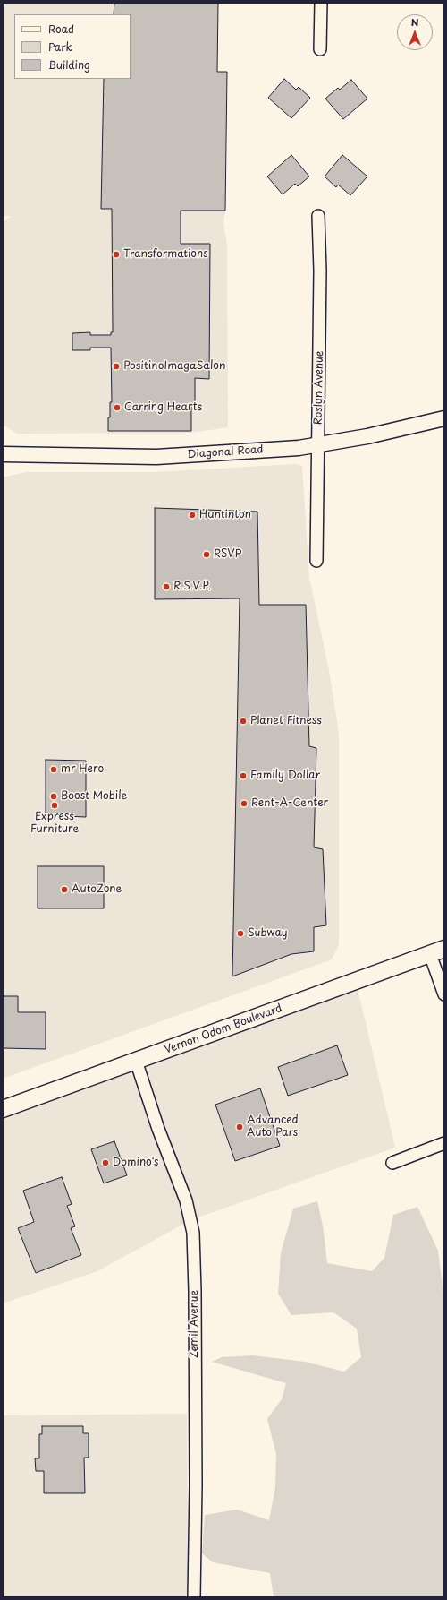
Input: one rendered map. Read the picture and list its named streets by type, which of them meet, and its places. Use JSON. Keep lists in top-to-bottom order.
{
  "streets": {
    "main road": ["Vernon Odom Boulevard"],
    "street": ["Roslyn Avenue", "Diagonal Road", "Zemil Avenue"]
  },
  "crossings": [
    ["Roslyn Avenue", "Diagonal Road"],
    ["Vernon Odom Boulevard", "Zemil Avenue"]
  ],
  "places": [
    "Transformations",
    "PositinoImagaSalon",
    "Carring Hearts",
    "Huntinton",
    "RSVP",
    "R.S.V.P.",
    "Planet Fitness",
    "mr Hero",
    "Family Dollar",
    "Boost Mobile",
    "Rent-A-Center",
    "Express Furniture",
    "AutoZone",
    "Subway",
    "Advanced Auto Pars",
    "Domino's"
  ],
  "legend": ["Road", "Park", "Building"],
  "north": "top"
}
